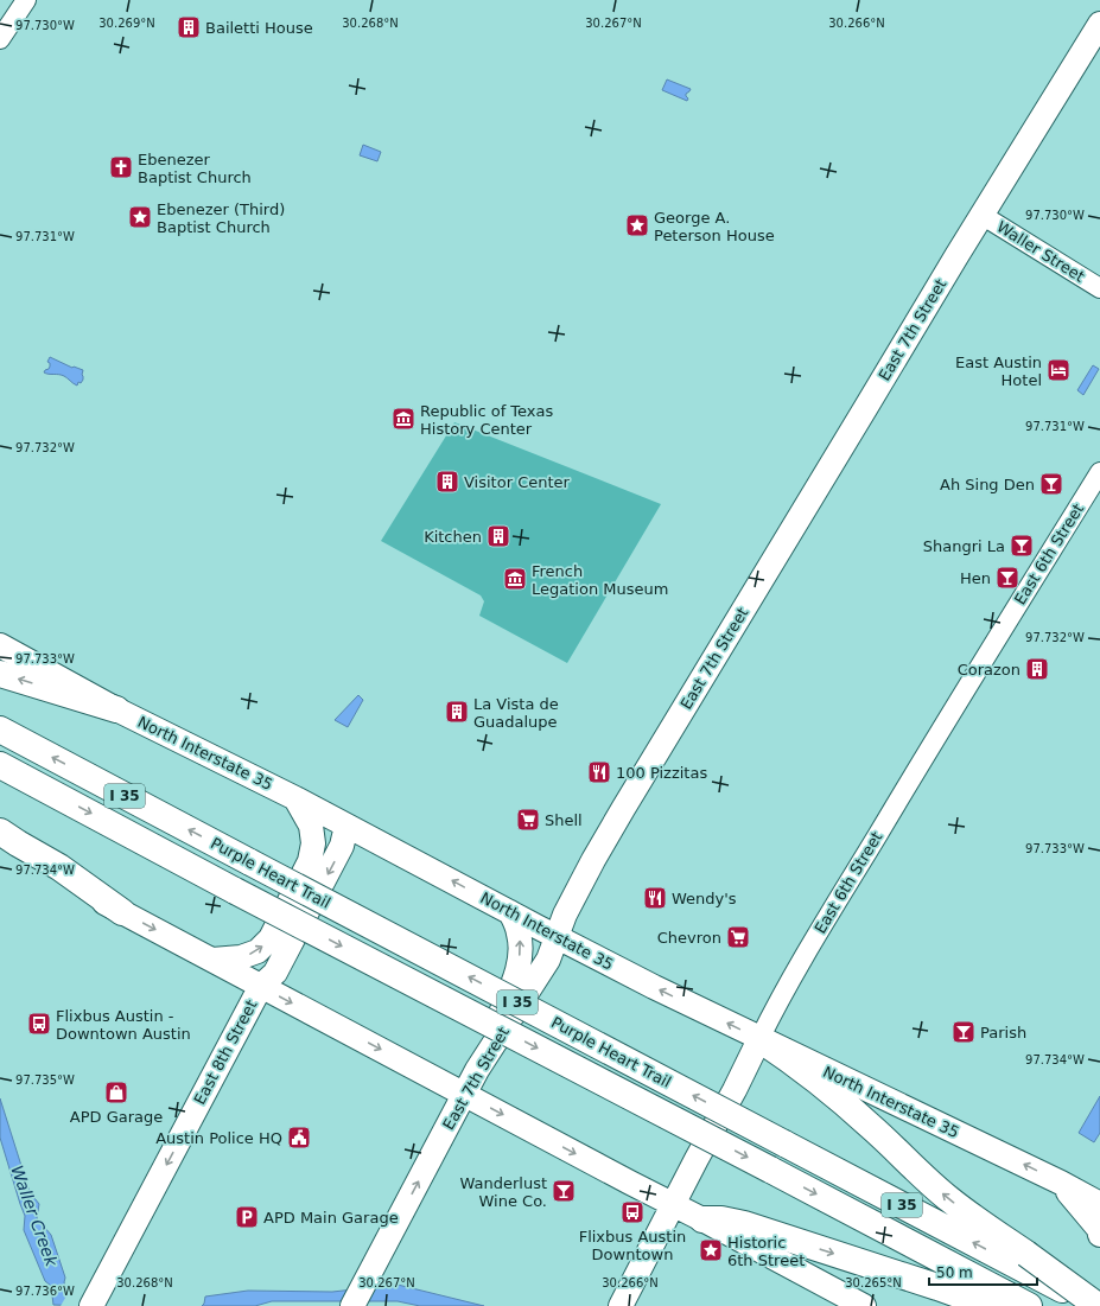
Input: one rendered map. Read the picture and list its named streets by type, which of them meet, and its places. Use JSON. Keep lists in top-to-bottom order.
{
  "streets": {
    "highway": ["I 35", "Purple Heart Trail"],
    "main road": [
      "East 7th Street",
      "East 6th Street",
      "North Interstate 35",
      "East 8th Street"
    ],
    "street": ["Waller Street"]
  },
  "crossings": [
    ["Waller Street", "East 7th Street"],
    ["East 7th Street", "North Interstate 35"],
    ["East 6th Street", "North Interstate 35"],
    ["North Interstate 35", "East 8th Street"]
  ],
  "one_way": ["East 8th Street"],
  "water": ["Waller Creek"],
  "places": {
    "building": [
      "Bailetti House",
      "Visitor Center",
      "Kitchen",
      "Corazon",
      "La Vista de Guadalupe"
    ],
    "church": ["Ebenezer Baptist Church"],
    "place": ["Ebenezer (Third) Baptist Church", "George A. Peterson House", "Historic 6th Street"],
    "hotel": ["East Austin Hotel"],
    "museum": ["Republic of Texas History Center", "French Legation Museum"],
    "bar": [
      "Ah Sing Den",
      "Shangri La",
      "Hen",
      "Parish",
      "Wanderlust Wine Co."
    ],
    "restaurant": ["100 Pizzitas", "Wendy's"],
    "supermarket": ["Shell", "Chevron"],
    "bus stop": ["Flixbus Austin - Downtown Austin", "Flixbus Austin Downtown"],
    "shop": ["APD Garage"],
    "public building": ["Austin Police HQ"],
    "parking": ["APD Main Garage"]
  },
  "scale_bar": "50 m",
  "coordinates": [
    "30.269°N",
    "30.268°N",
    "30.267°N",
    "30.266°N",
    "97.730°W",
    "97.731°W",
    "97.732°W",
    "97.733°W",
    "97.734°W",
    "97.735°W",
    "30.265°N",
    "97.736°W"
  ]
}
